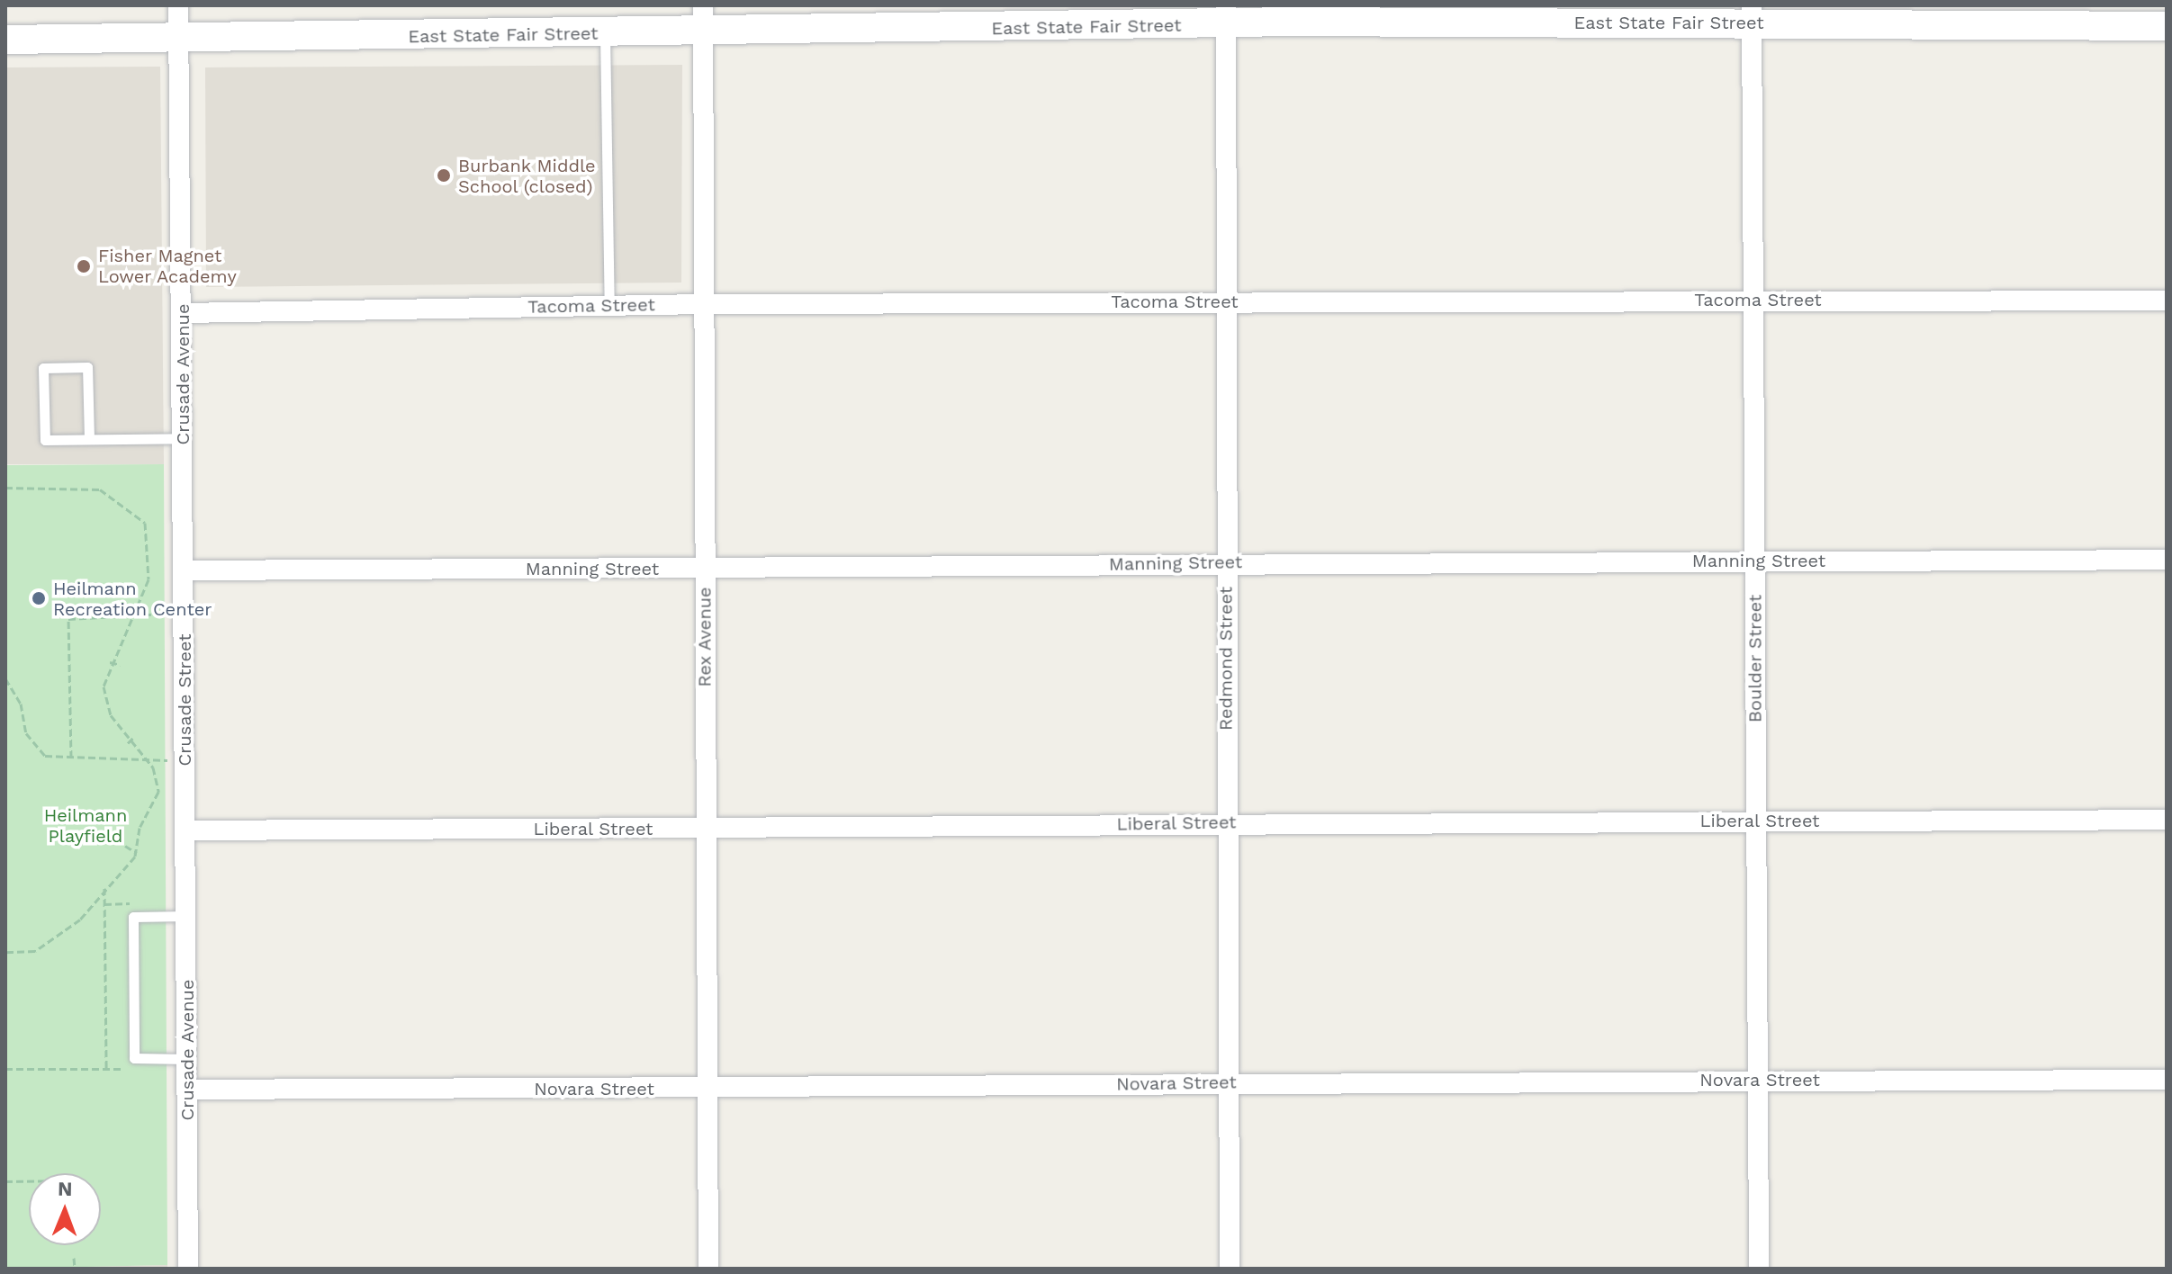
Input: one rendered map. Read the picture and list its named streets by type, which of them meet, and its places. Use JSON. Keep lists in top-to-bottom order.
{
  "streets": {
    "street": [
      "East State Fair Street",
      "Tacoma Street",
      "Crusade Avenue",
      "Manning Street",
      "Rex Avenue",
      "Redmond Street",
      "Boulder Street",
      "Crusade Street",
      "Liberal Street",
      "Novara Street"
    ]
  },
  "crossings": [
    ["East State Fair Street", "Crusade Avenue"],
    ["East State Fair Street", "Rex Avenue"],
    ["East State Fair Street", "Redmond Street"],
    ["East State Fair Street", "Boulder Street"],
    ["Tacoma Street", "Crusade Avenue"],
    ["Tacoma Street", "Rex Avenue"],
    ["Tacoma Street", "Redmond Street"],
    ["Tacoma Street", "Boulder Street"],
    ["Crusade Avenue", "Manning Street"],
    ["Crusade Avenue", "Crusade Street"],
    ["Crusade Avenue", "Liberal Street"],
    ["Crusade Avenue", "Novara Street"],
    ["Manning Street", "Rex Avenue"],
    ["Manning Street", "Redmond Street"],
    ["Manning Street", "Boulder Street"],
    ["Manning Street", "Crusade Street"],
    ["Rex Avenue", "Liberal Street"],
    ["Rex Avenue", "Novara Street"],
    ["Redmond Street", "Liberal Street"],
    ["Redmond Street", "Novara Street"],
    ["Boulder Street", "Liberal Street"],
    ["Boulder Street", "Novara Street"],
    ["Crusade Street", "Liberal Street"]
  ],
  "parks": ["Heilmann Playfield"],
  "places": ["Burbank Middle School (closed)", "Fisher Magnet Lower Academy", "Heilmann Recreation Center"],
  "north": "top"
}
